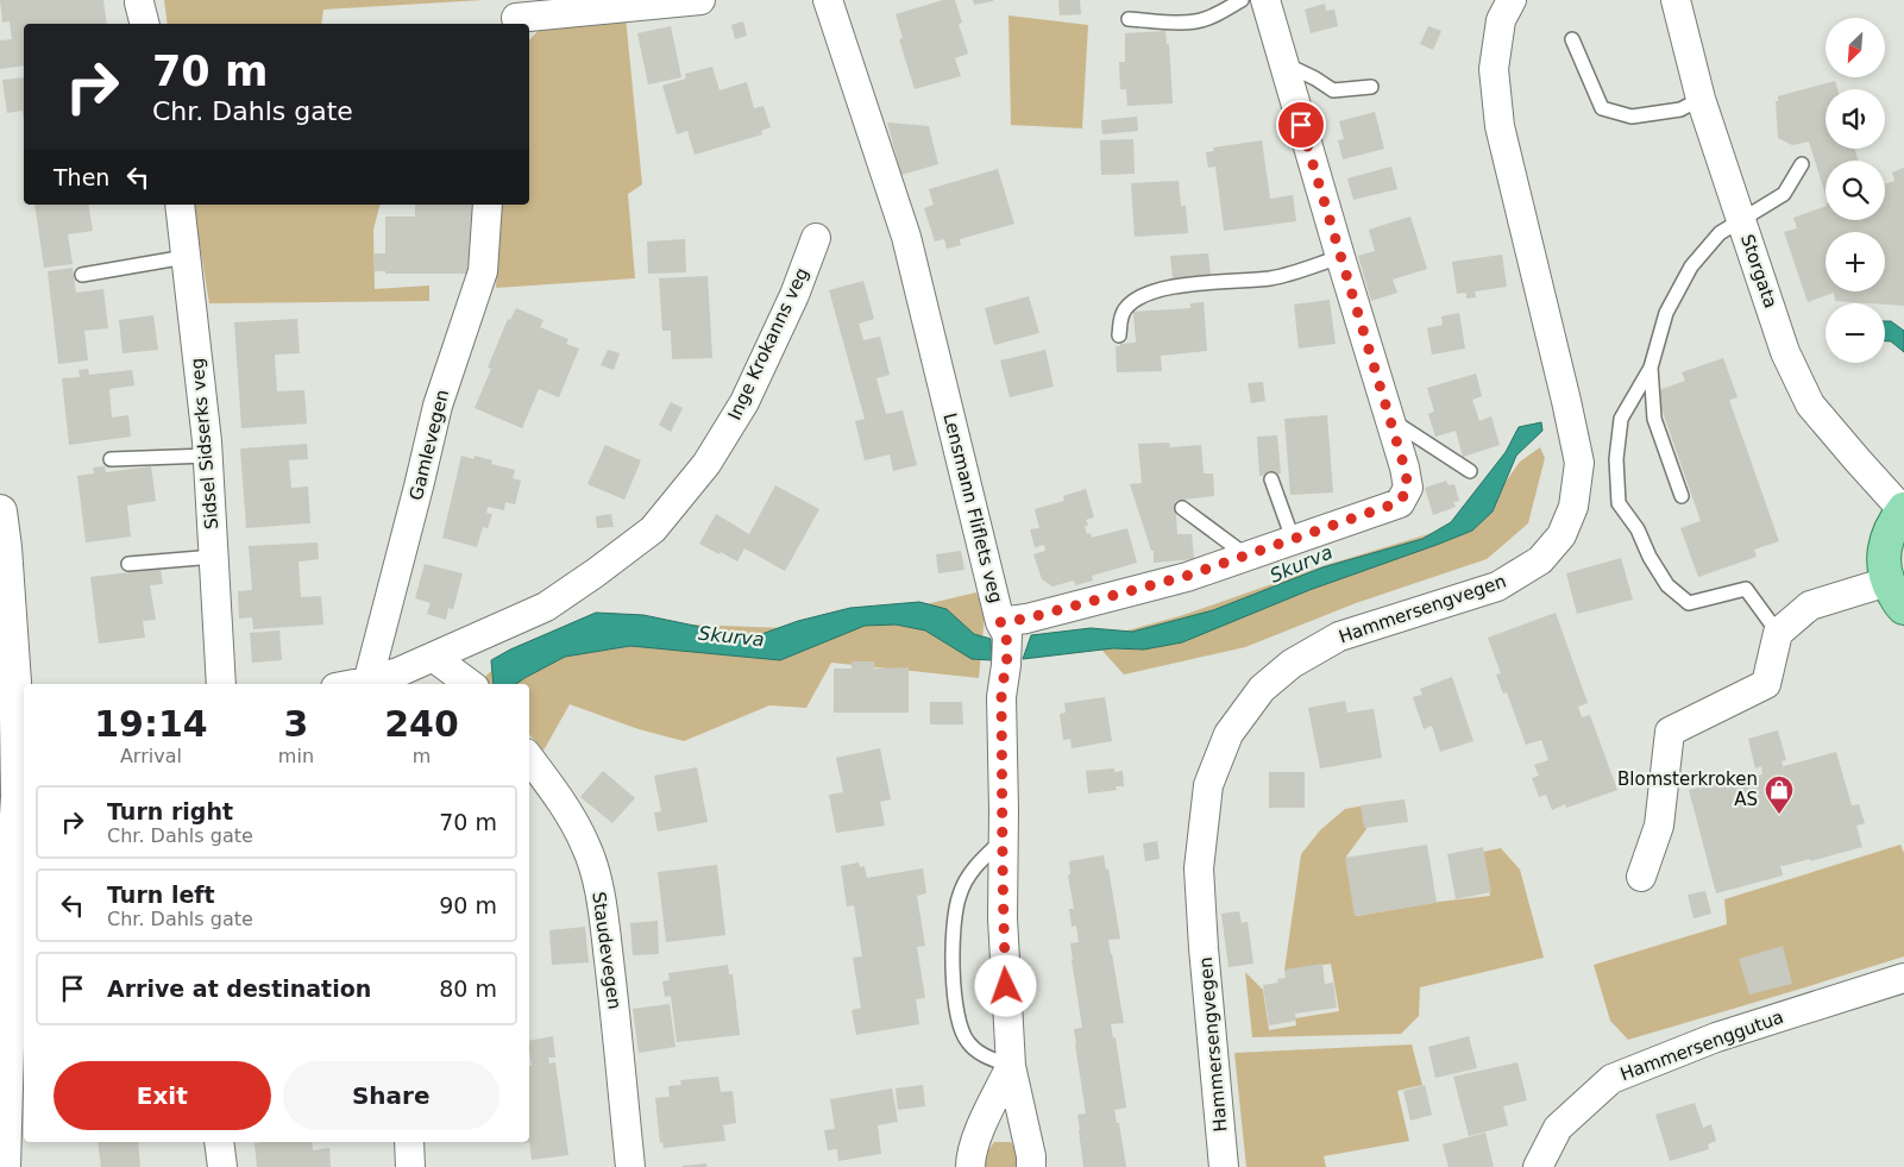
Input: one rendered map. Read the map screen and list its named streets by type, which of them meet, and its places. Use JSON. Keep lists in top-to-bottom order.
{
  "streets": {
    "street": [
      "Storgata",
      "Inge Krokanns veg",
      "Sidsel Sidserks veg",
      "Gamlevegen",
      "Lensmann Fliflets veg",
      "Hammersengvegen",
      "Staudevegen",
      "Hammersenggutua"
    ]
  },
  "crossings": [
    ["Inge Krokanns veg", "Gamlevegen"]
  ],
  "water": ["Skurva"],
  "places": {
    "shop": ["Blomsterkroken AS"]
  },
  "north": "bottom left",
  "page": {
    "map_buttons": ["+", "−"],
    "turn": ["70 m", "Chr. Dahls gate"],
    "then": "Then",
    "eta": [
      "19:14",
      "Arrival",
      "3",
      "min",
      "240",
      "m"
    ],
    "list": [
      {
        "name": "Turn right",
        "note": "Chr. Dahls gate",
        "value": "70 m"
      },
      {
        "name": "Turn left",
        "note": "Chr. Dahls gate",
        "value": "90 m"
      },
      {
        "name": "Arrive at destination",
        "value": "80 m"
      }
    ],
    "buttons": ["Exit", "Share"]
  }
}
